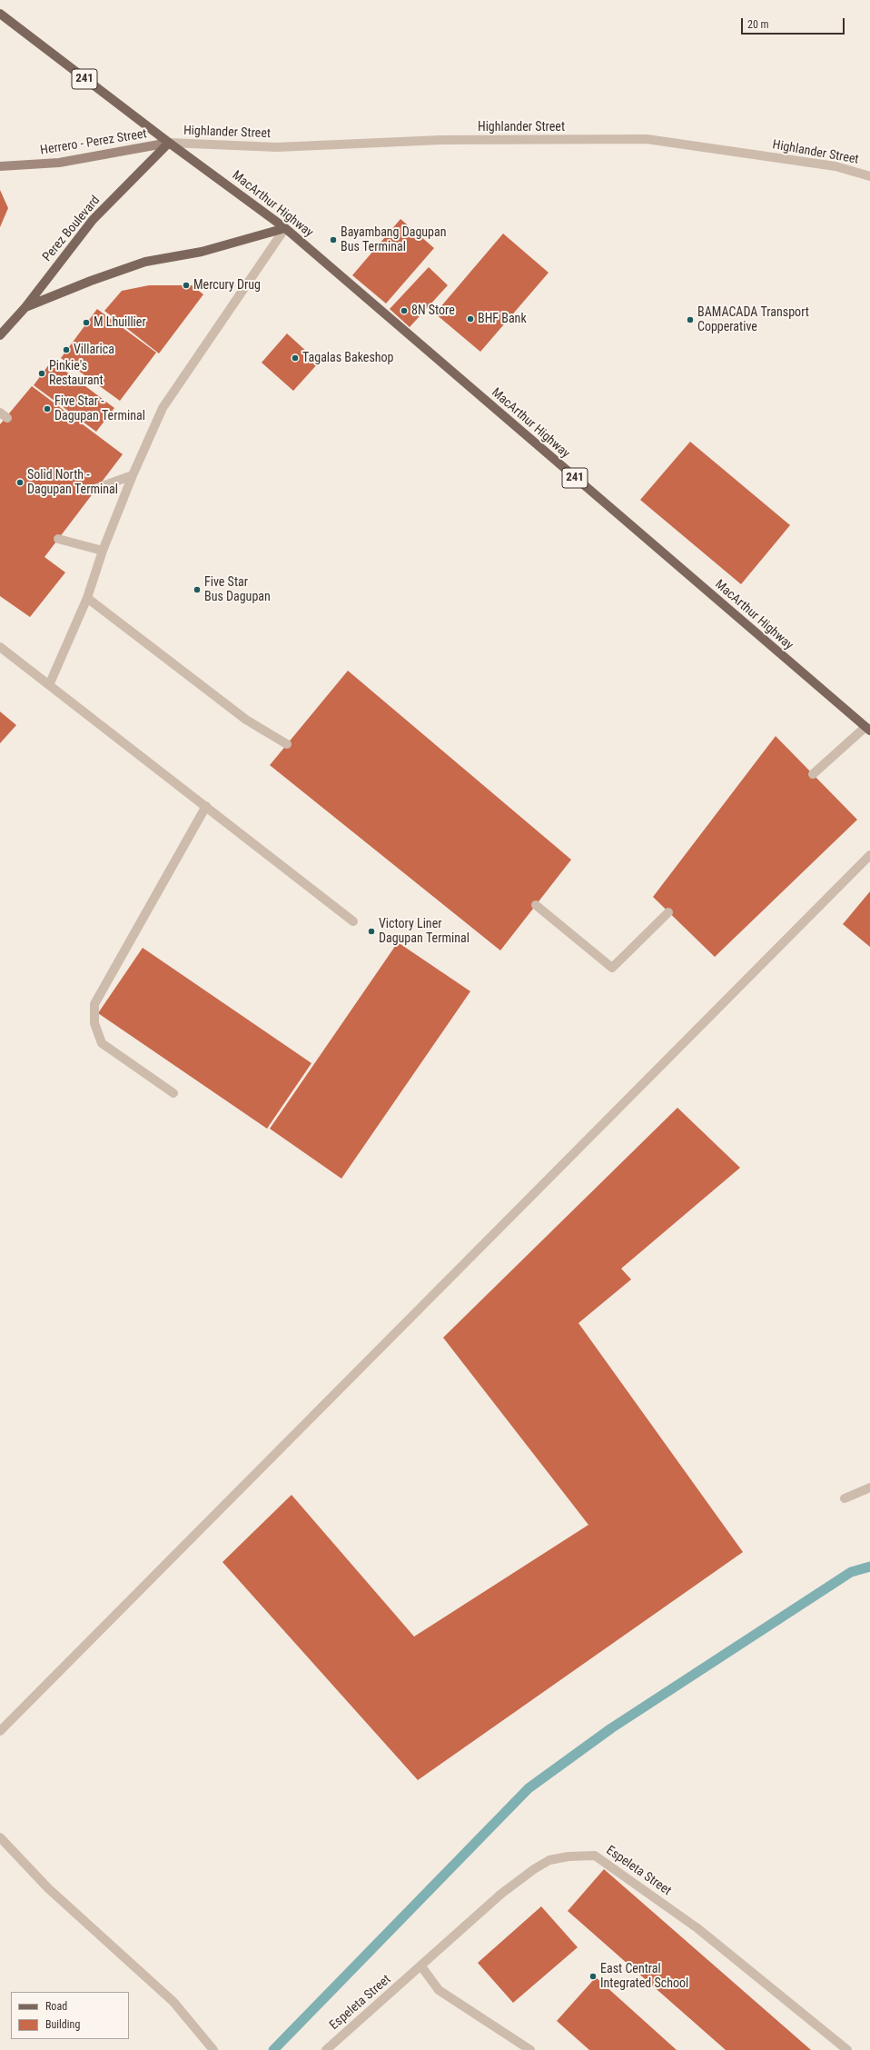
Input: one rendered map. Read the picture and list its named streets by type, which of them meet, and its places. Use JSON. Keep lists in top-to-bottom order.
{
  "streets": {
    "main road": ["241", "MacArthur Highway", "Perez Boulevard"],
    "street": ["Highlander Street", "Herrero - Perez Street", "Espeleta Street"]
  },
  "crossings": [
    ["241", "Highlander Street"],
    ["241", "Herrero - Perez Street"],
    ["241", "MacArthur Highway"],
    ["241", "Perez Boulevard"],
    ["Highlander Street", "Herrero - Perez Street"],
    ["Highlander Street", "MacArthur Highway"],
    ["Highlander Street", "Perez Boulevard"],
    ["Herrero - Perez Street", "MacArthur Highway"],
    ["Herrero - Perez Street", "Perez Boulevard"],
    ["MacArthur Highway", "Perez Boulevard"]
  ],
  "places": [
    "Bayambang Dagupan Bus Terminal",
    "Mercury Drug",
    "8N Store",
    "BHF Bank",
    "BAMACADA Transport Copperative",
    "M Lhuillier",
    "Villarica",
    "Tagalas Bakeshop",
    "Pinkie's Restaurant",
    "Five Star - Dagupan Terminal",
    "Solid North - Dagupan Terminal",
    "Five Star Bus Dagupan",
    "Victory Liner Dagupan Terminal",
    "East Central Integrated School"
  ],
  "legend": ["Road", "Building"],
  "scale_bar": "20 m"
}
